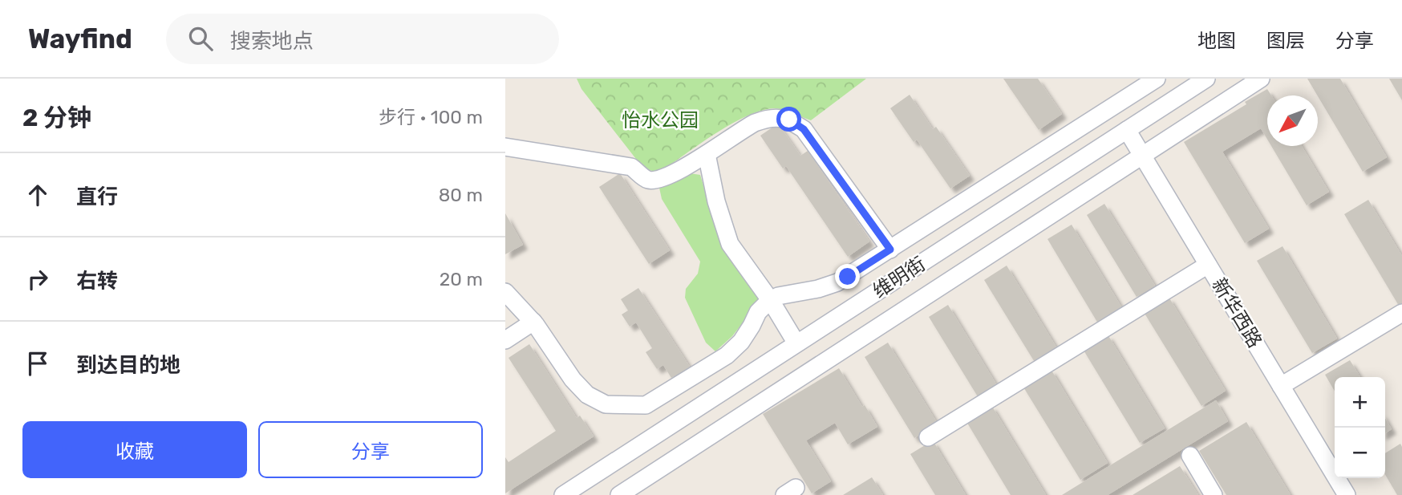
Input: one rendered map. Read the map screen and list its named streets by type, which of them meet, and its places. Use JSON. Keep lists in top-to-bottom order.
{
  "streets": {
    "street": ["维明街", "新华西路"]
  },
  "crossings": [
    ["维明街", "新华西路"]
  ],
  "parks": ["怡水公园"],
  "north": "bottom left",
  "page": {
    "header": "Wayfind",
    "search": "搜索地点",
    "nav": ["地图", "图层", "分享"],
    "heading": ["2 分钟", "步行 · 100 m"],
    "list": [
      ["直行", "80 m"],
      ["右转", "20 m"],
      "到达目的地"
    ],
    "map_buttons": ["+", "−"],
    "buttons": ["收藏", "分享"]
  }
}
